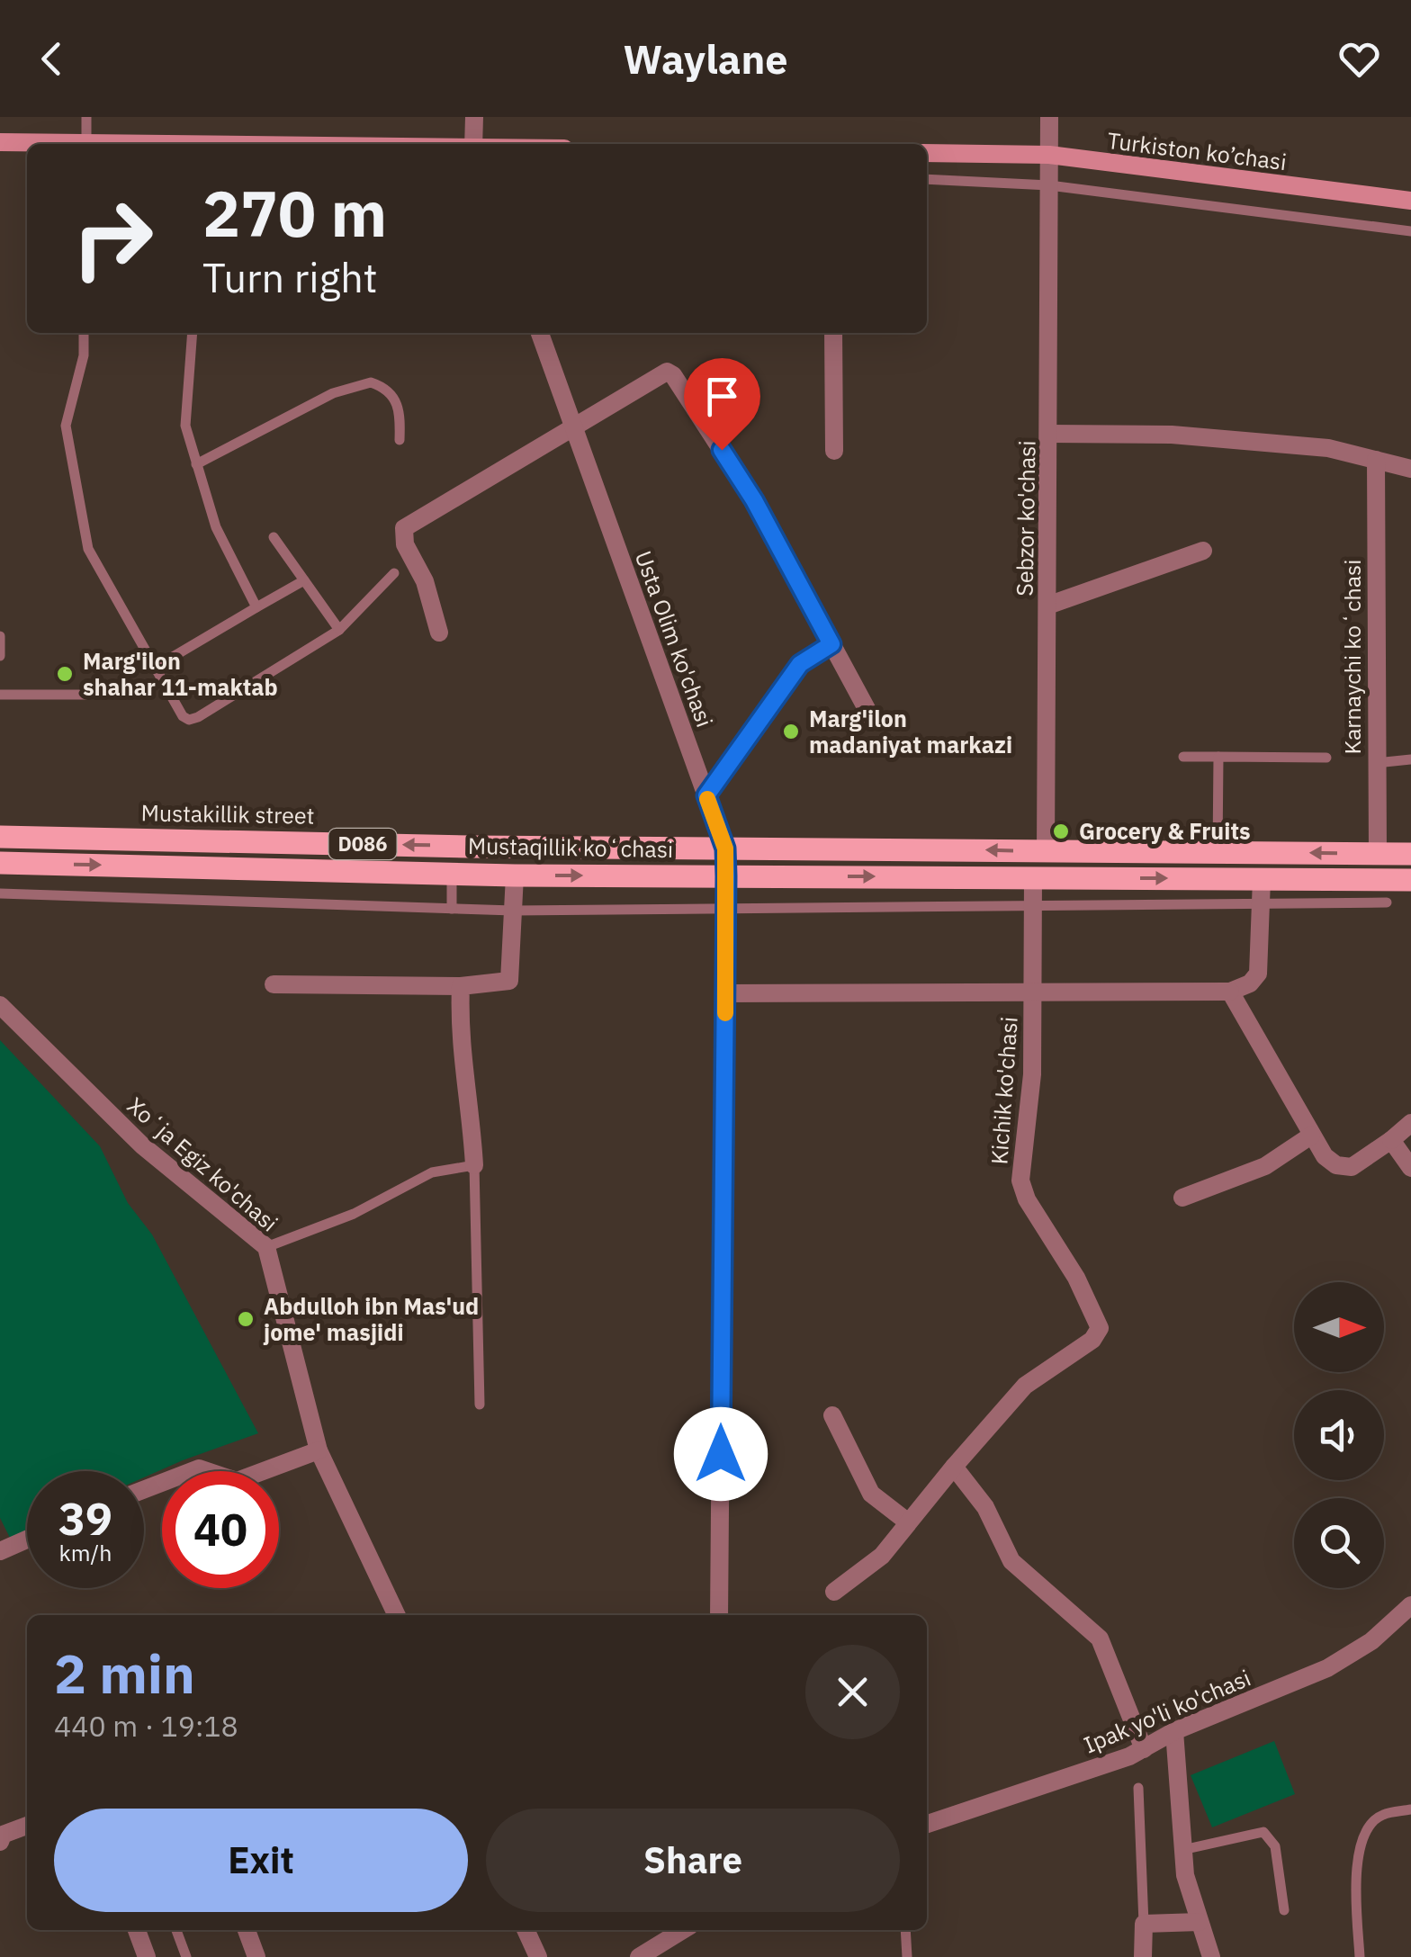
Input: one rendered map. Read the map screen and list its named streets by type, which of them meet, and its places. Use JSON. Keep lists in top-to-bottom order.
{
  "streets": {
    "main road": [
      "Turkiston ko’chasi",
      "Mustakillik street",
      "D086",
      "Mustaqillik koʻchasi"
    ],
    "street": [
      "Sebzor ko'chasi",
      "Usta Olim ko'chasi",
      "Karnaychi koʻchasi",
      "Kichik ko'chasi",
      "Xoʻja Egiz ko'chasi",
      "Ipak yo'li ko'chasi"
    ]
  },
  "crossings": [
    ["Turkiston ko’chasi", "Sebzor ko'chasi"],
    ["Sebzor ko'chasi", "D086"],
    ["Usta Olim ko'chasi", "Mustakillik street"],
    ["Usta Olim ko'chasi", "D086"],
    ["Usta Olim ko'chasi", "Mustaqillik koʻchasi"],
    ["Karnaychi koʻchasi", "D086"],
    ["Mustakillik street", "D086"],
    ["Mustaqillik koʻchasi", "Kichik ko'chasi"]
  ],
  "one_way": ["Mustakillik street"],
  "places": [
    "Marg'ilon shahar 11-maktab",
    "Marg'ilon madaniyat markazi",
    "Grocery & Fruits",
    "Abdulloh ibn Mas'ud jome' masjidi"
  ],
  "north": "right",
  "page": {
    "header": "Waylane",
    "turn": ["270 m", "Turn right"],
    "speed": "39 km/h",
    "limit": "40",
    "heading": ["2 min", "440 m · 19:18"],
    "buttons": ["Exit", "Share"]
  }
}
